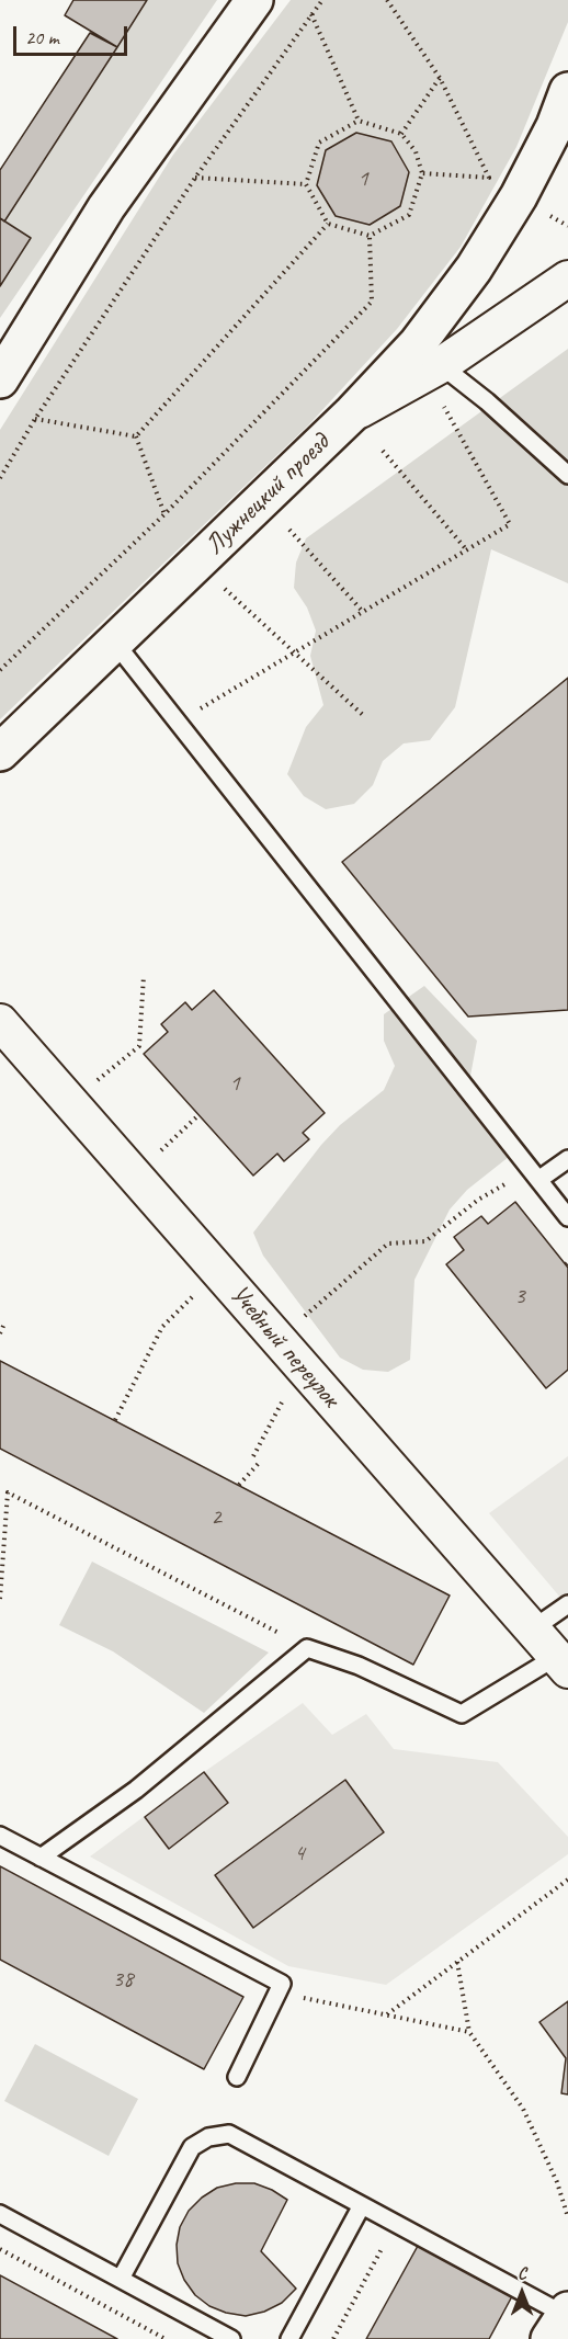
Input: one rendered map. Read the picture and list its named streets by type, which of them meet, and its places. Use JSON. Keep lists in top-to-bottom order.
{
  "streets": {
    "main road": ["Лужнецкий проезд"],
    "street": ["Учебный переулок"]
  },
  "house_numbers": [
    "1",
    "1",
    "3",
    "2",
    "4",
    "38"
  ],
  "scale_bar": "20 m",
  "north": "top"
}
